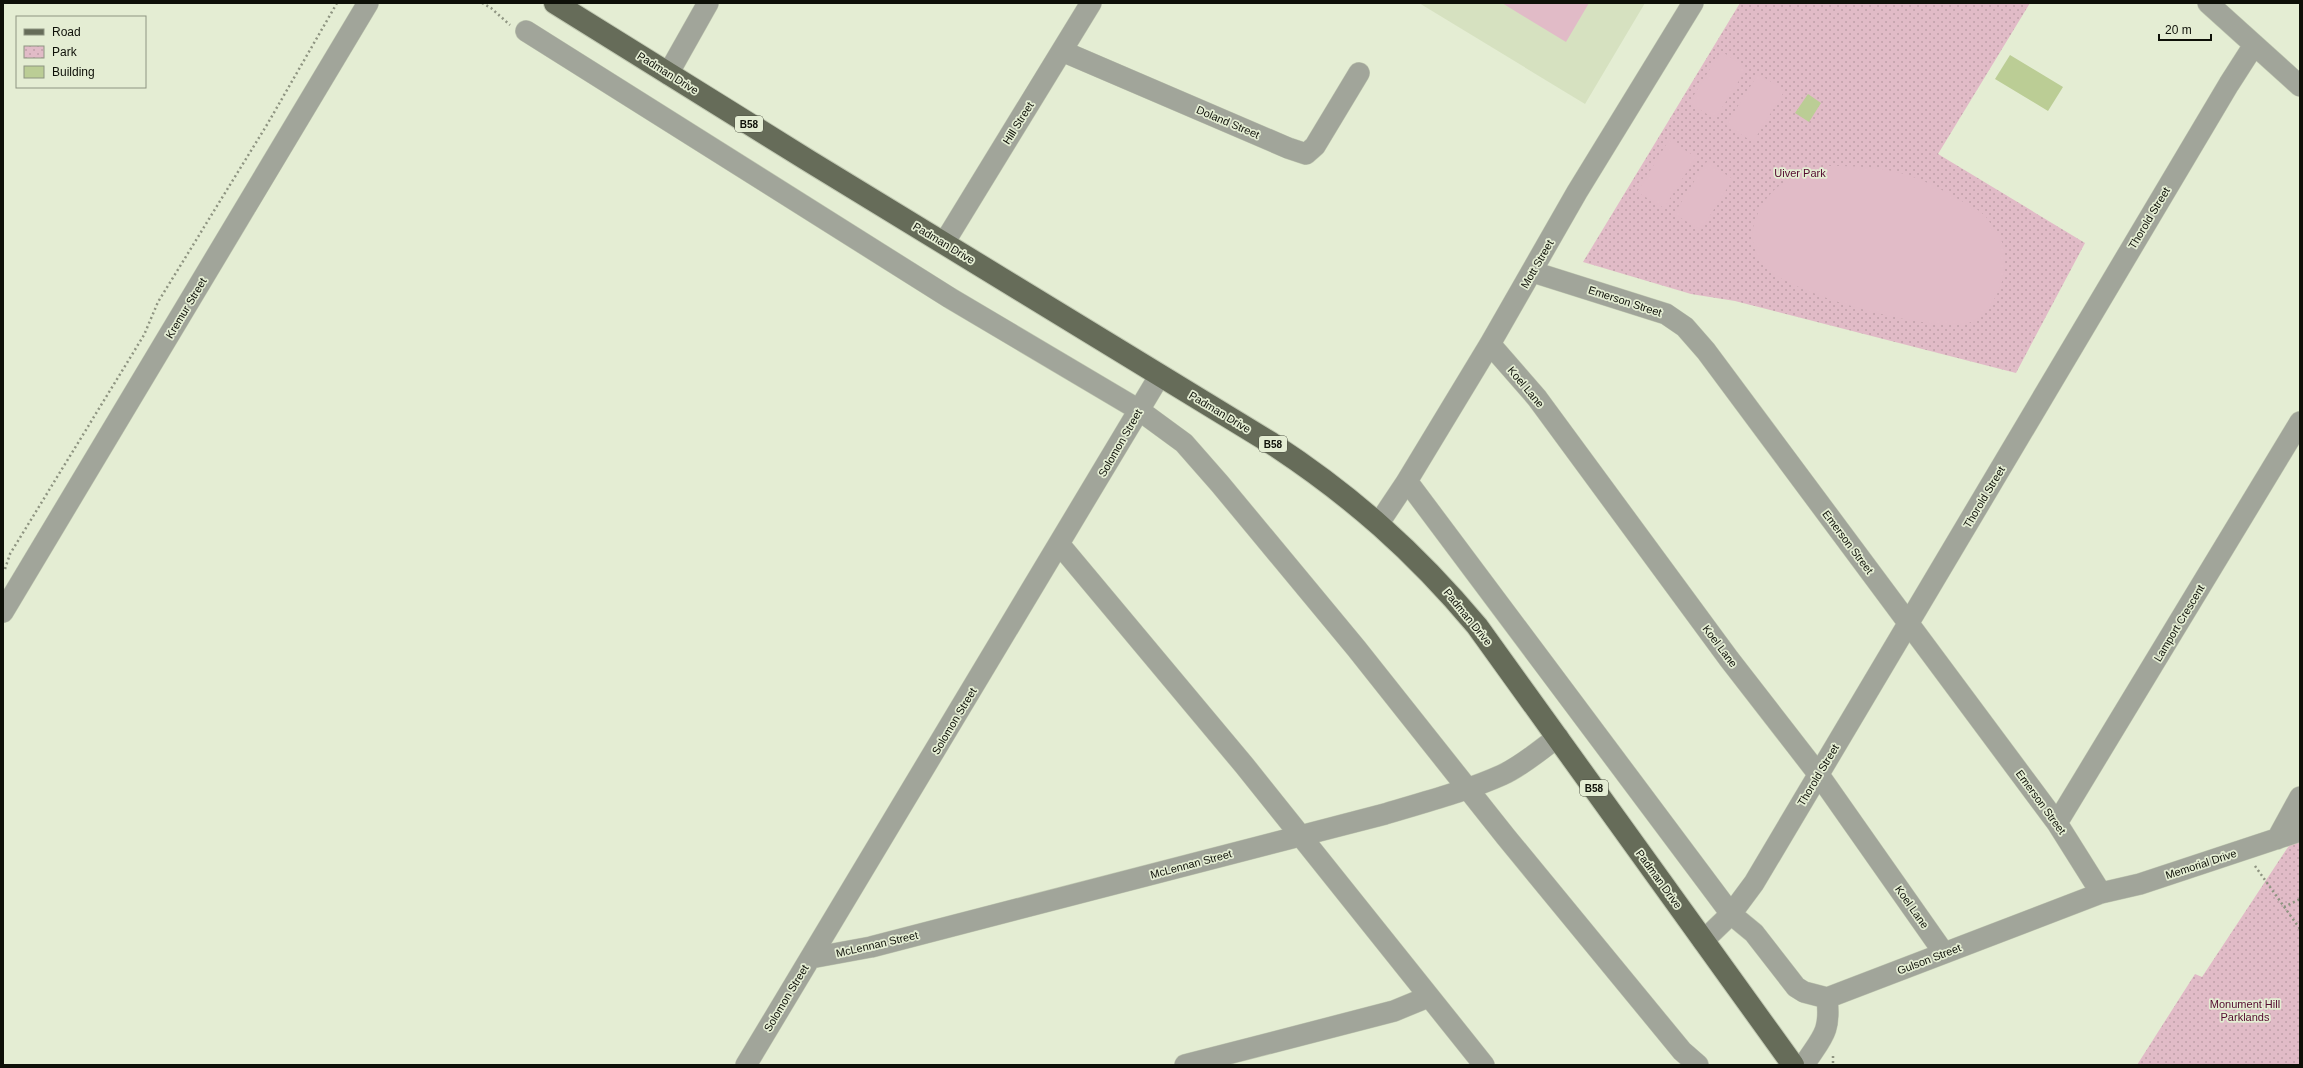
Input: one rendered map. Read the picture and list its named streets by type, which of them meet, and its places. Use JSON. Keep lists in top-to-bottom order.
{
  "streets": {
    "main road": ["Padman Drive", "B58"],
    "street": [
      "Doland Street",
      "Hill Street",
      "Thorold Street",
      "Mott Street",
      "Emerson Street",
      "Kremur Street",
      "Koel Lane",
      "Solomon Street",
      "Lamport Crescent",
      "McLennan Street",
      "Memorial Drive",
      "Gulson Street"
    ]
  },
  "crossings": [
    ["Padman Drive", "Hill Street"],
    ["Padman Drive", "Thorold Street"],
    ["Padman Drive", "Mott Street"],
    ["Padman Drive", "Solomon Street"],
    ["Padman Drive", "McLennan Street"],
    ["Doland Street", "Hill Street"],
    ["Thorold Street", "Emerson Street"],
    ["Thorold Street", "Koel Lane"],
    ["Mott Street", "Emerson Street"],
    ["Mott Street", "Koel Lane"],
    ["Emerson Street", "Lamport Crescent"],
    ["Emerson Street", "Memorial Drive"],
    ["Emerson Street", "Gulson Street"],
    ["Koel Lane", "Gulson Street"],
    ["Solomon Street", "McLennan Street"],
    ["Memorial Drive", "Gulson Street"]
  ],
  "parks": ["Uiver Park", "Monument Hill Parklands"],
  "legend": ["Road", "Park", "Building"],
  "scale_bar": "20 m"
}
